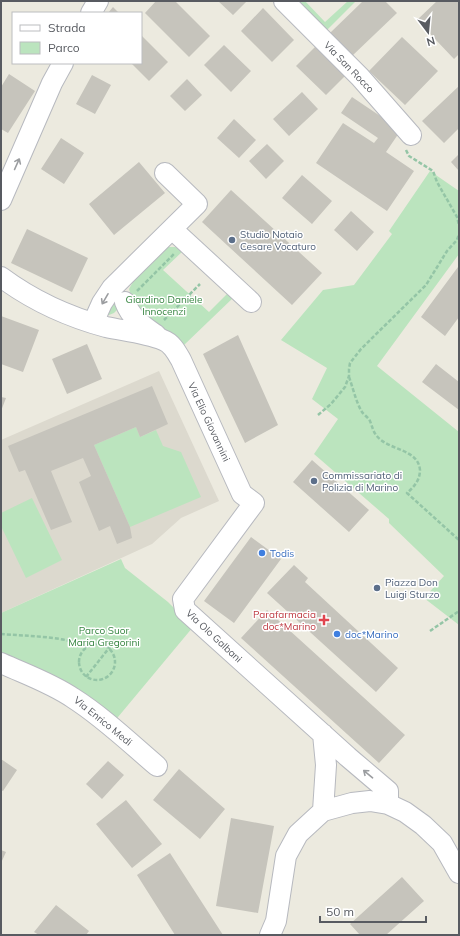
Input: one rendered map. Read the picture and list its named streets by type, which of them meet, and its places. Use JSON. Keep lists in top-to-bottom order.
{
  "streets": {
    "street": [
      "Via San Rocco",
      "Via Elio Giovannini",
      "Via Olo Galbani",
      "Via Enrico Medi"
    ]
  },
  "crossings": [
    ["Via Elio Giovannini", "Via Olo Galbani"]
  ],
  "parks": ["Giardino Daniele Innocenzi", "Parco Suor Maria Gregorini"],
  "places": {
    "other": [
      "Studio Notaio Cesare Vocaturo",
      "Commissariato di Polizia di Marino",
      "Todis",
      "Piazza Don Luigi Sturzo",
      "doc*Marino"
    ],
    "health": ["Parafarmacia doc*Marino"]
  },
  "legend": ["Strada", "Parco"],
  "scale_bar": "50 m",
  "north": "bottom"
}
